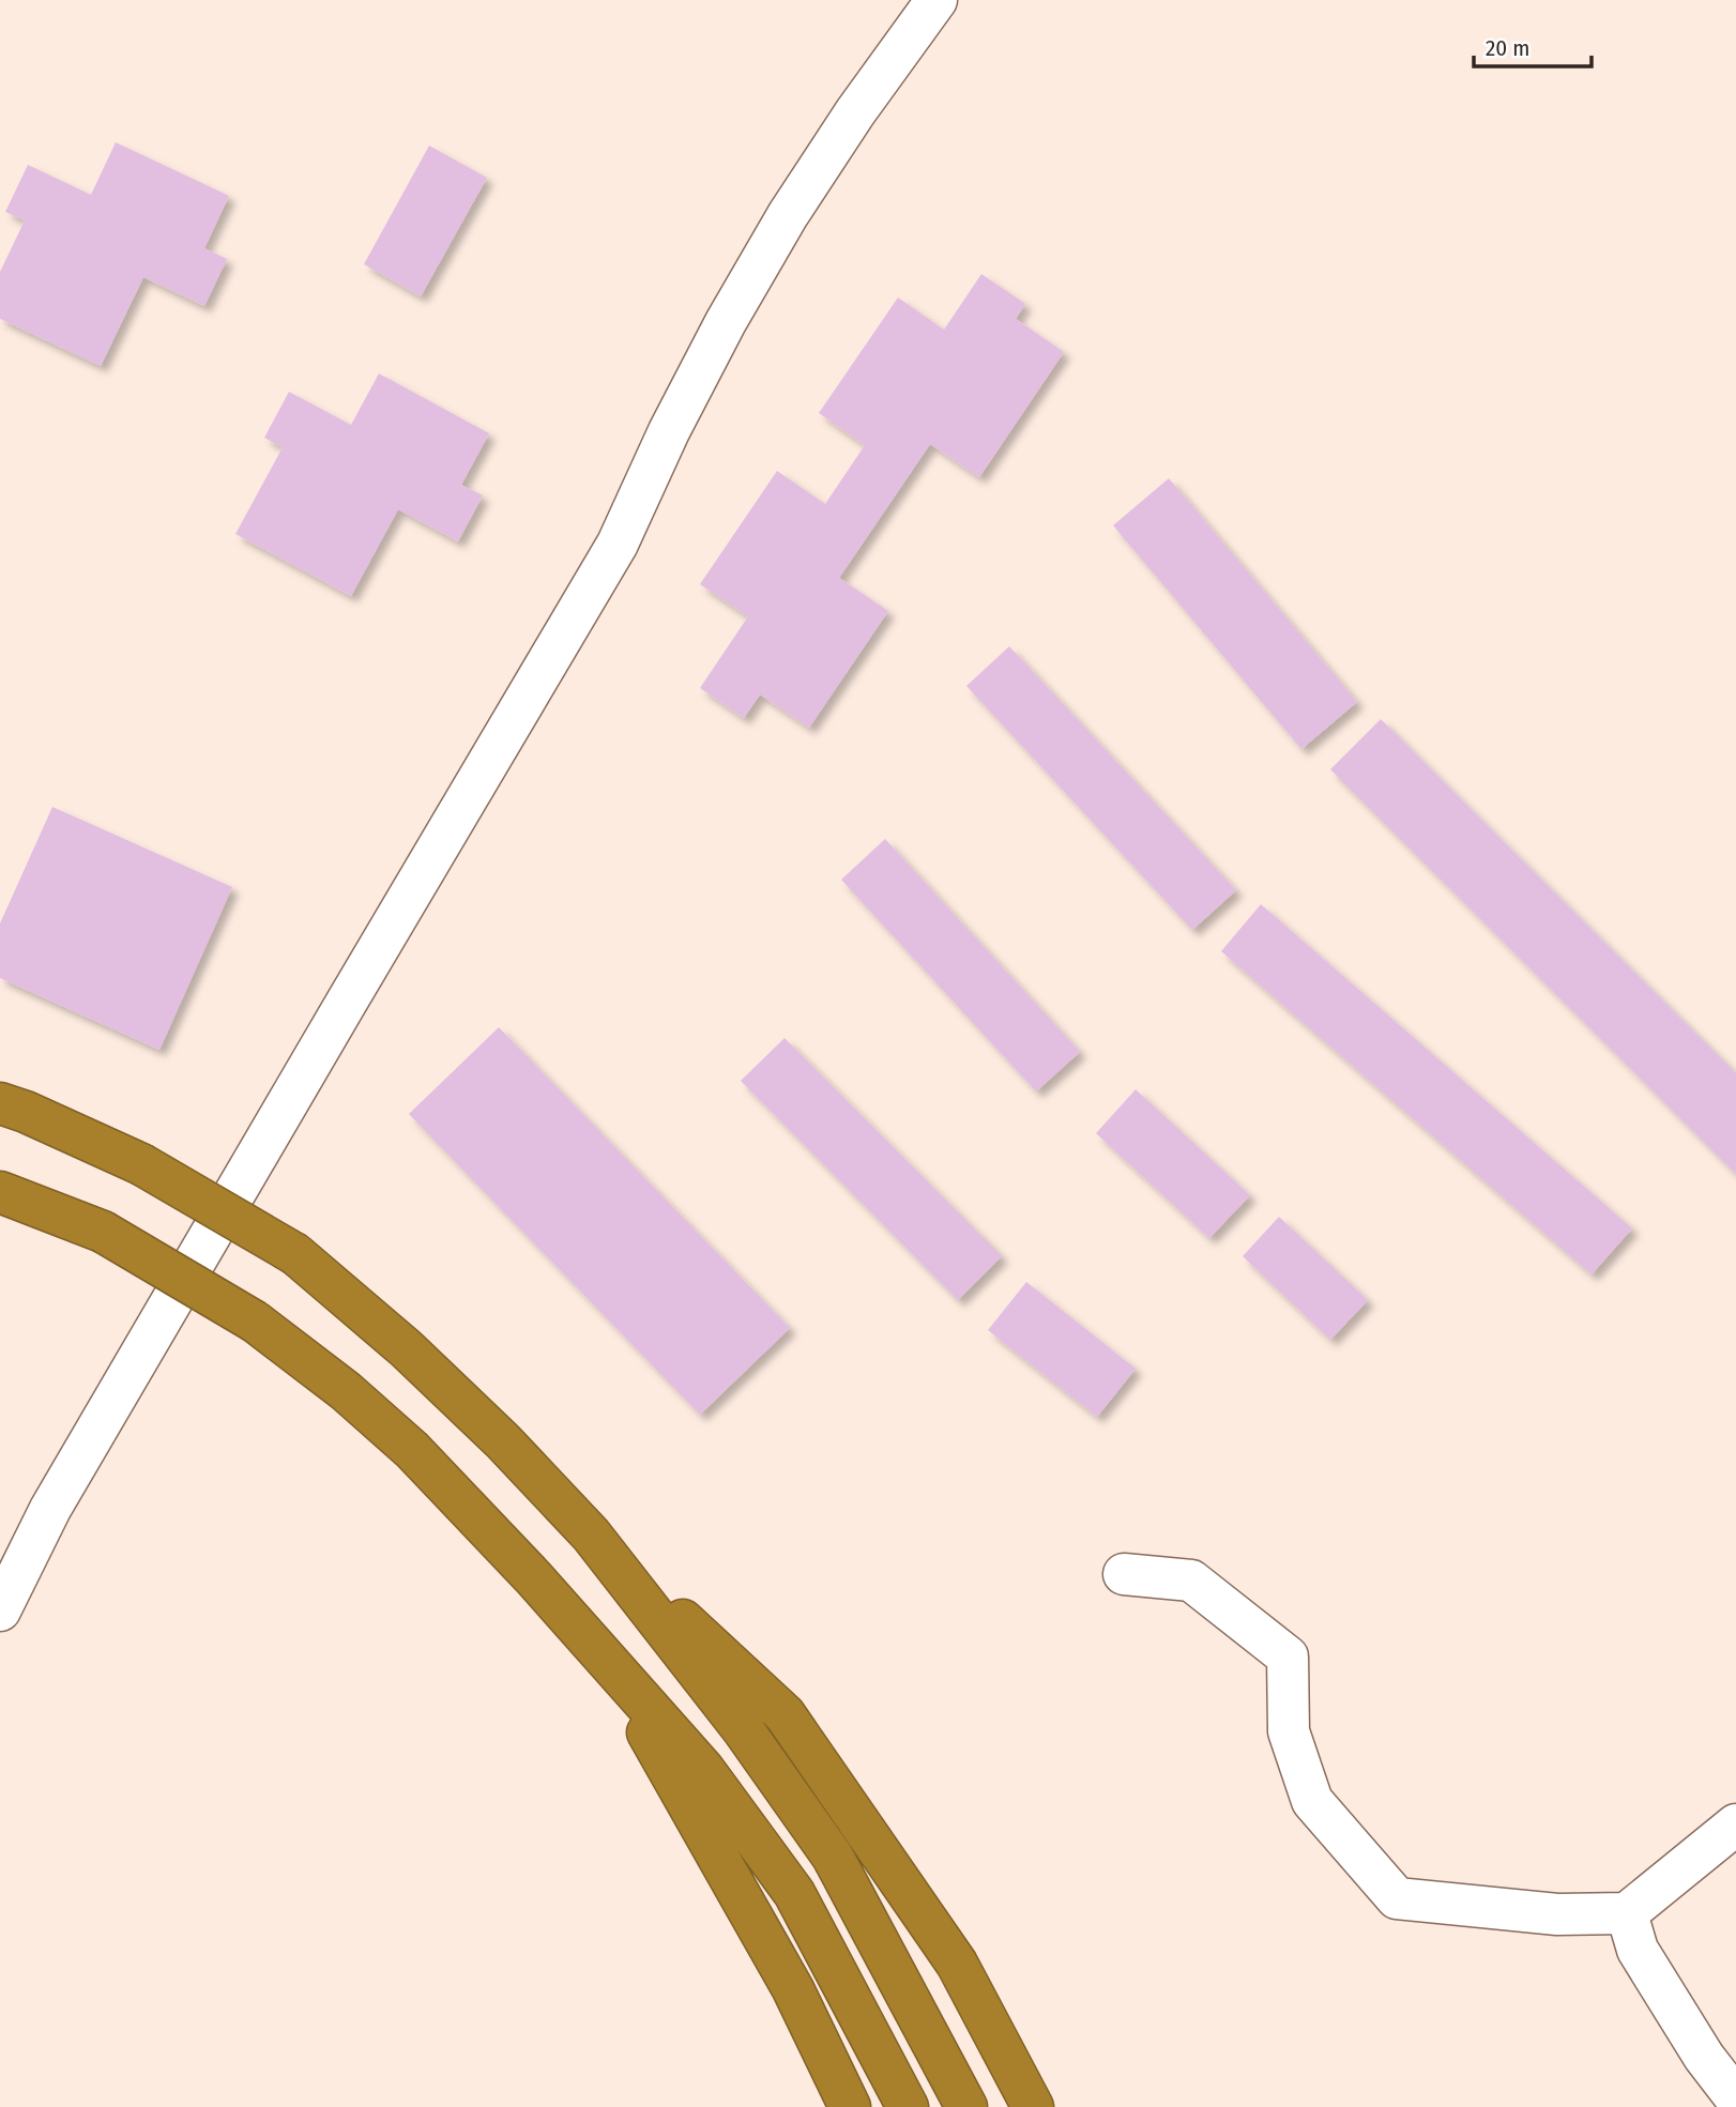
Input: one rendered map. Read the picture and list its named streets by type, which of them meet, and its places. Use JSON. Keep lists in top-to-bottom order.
{
  "scale_bar": "20 m"
}
